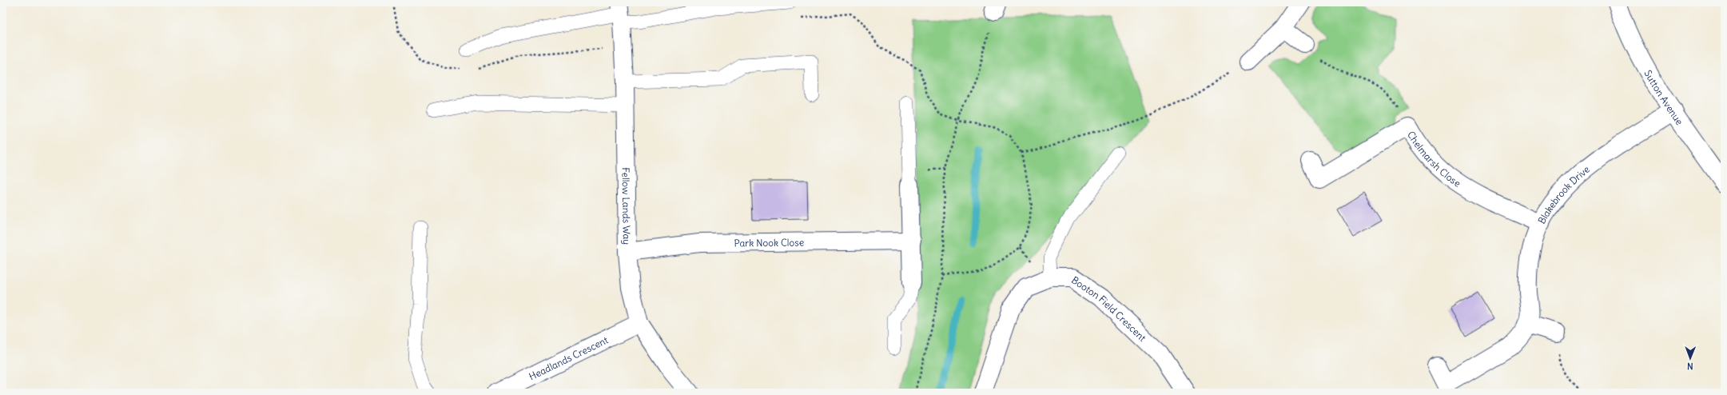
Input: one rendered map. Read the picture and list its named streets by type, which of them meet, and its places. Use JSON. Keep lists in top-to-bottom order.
{
  "streets": {
    "street": [
      "Sutton Avenue",
      "Chelmarsh Close",
      "Blakebrook Drive",
      "Fellow Lands Way",
      "Park Nook Close",
      "Booton Field Crescent",
      "Headlands Crescent"
    ]
  },
  "crossings": [
    ["Sutton Avenue", "Blakebrook Drive"],
    ["Chelmarsh Close", "Blakebrook Drive"],
    ["Fellow Lands Way", "Park Nook Close"],
    ["Fellow Lands Way", "Headlands Crescent"]
  ],
  "north": "bottom"
}
